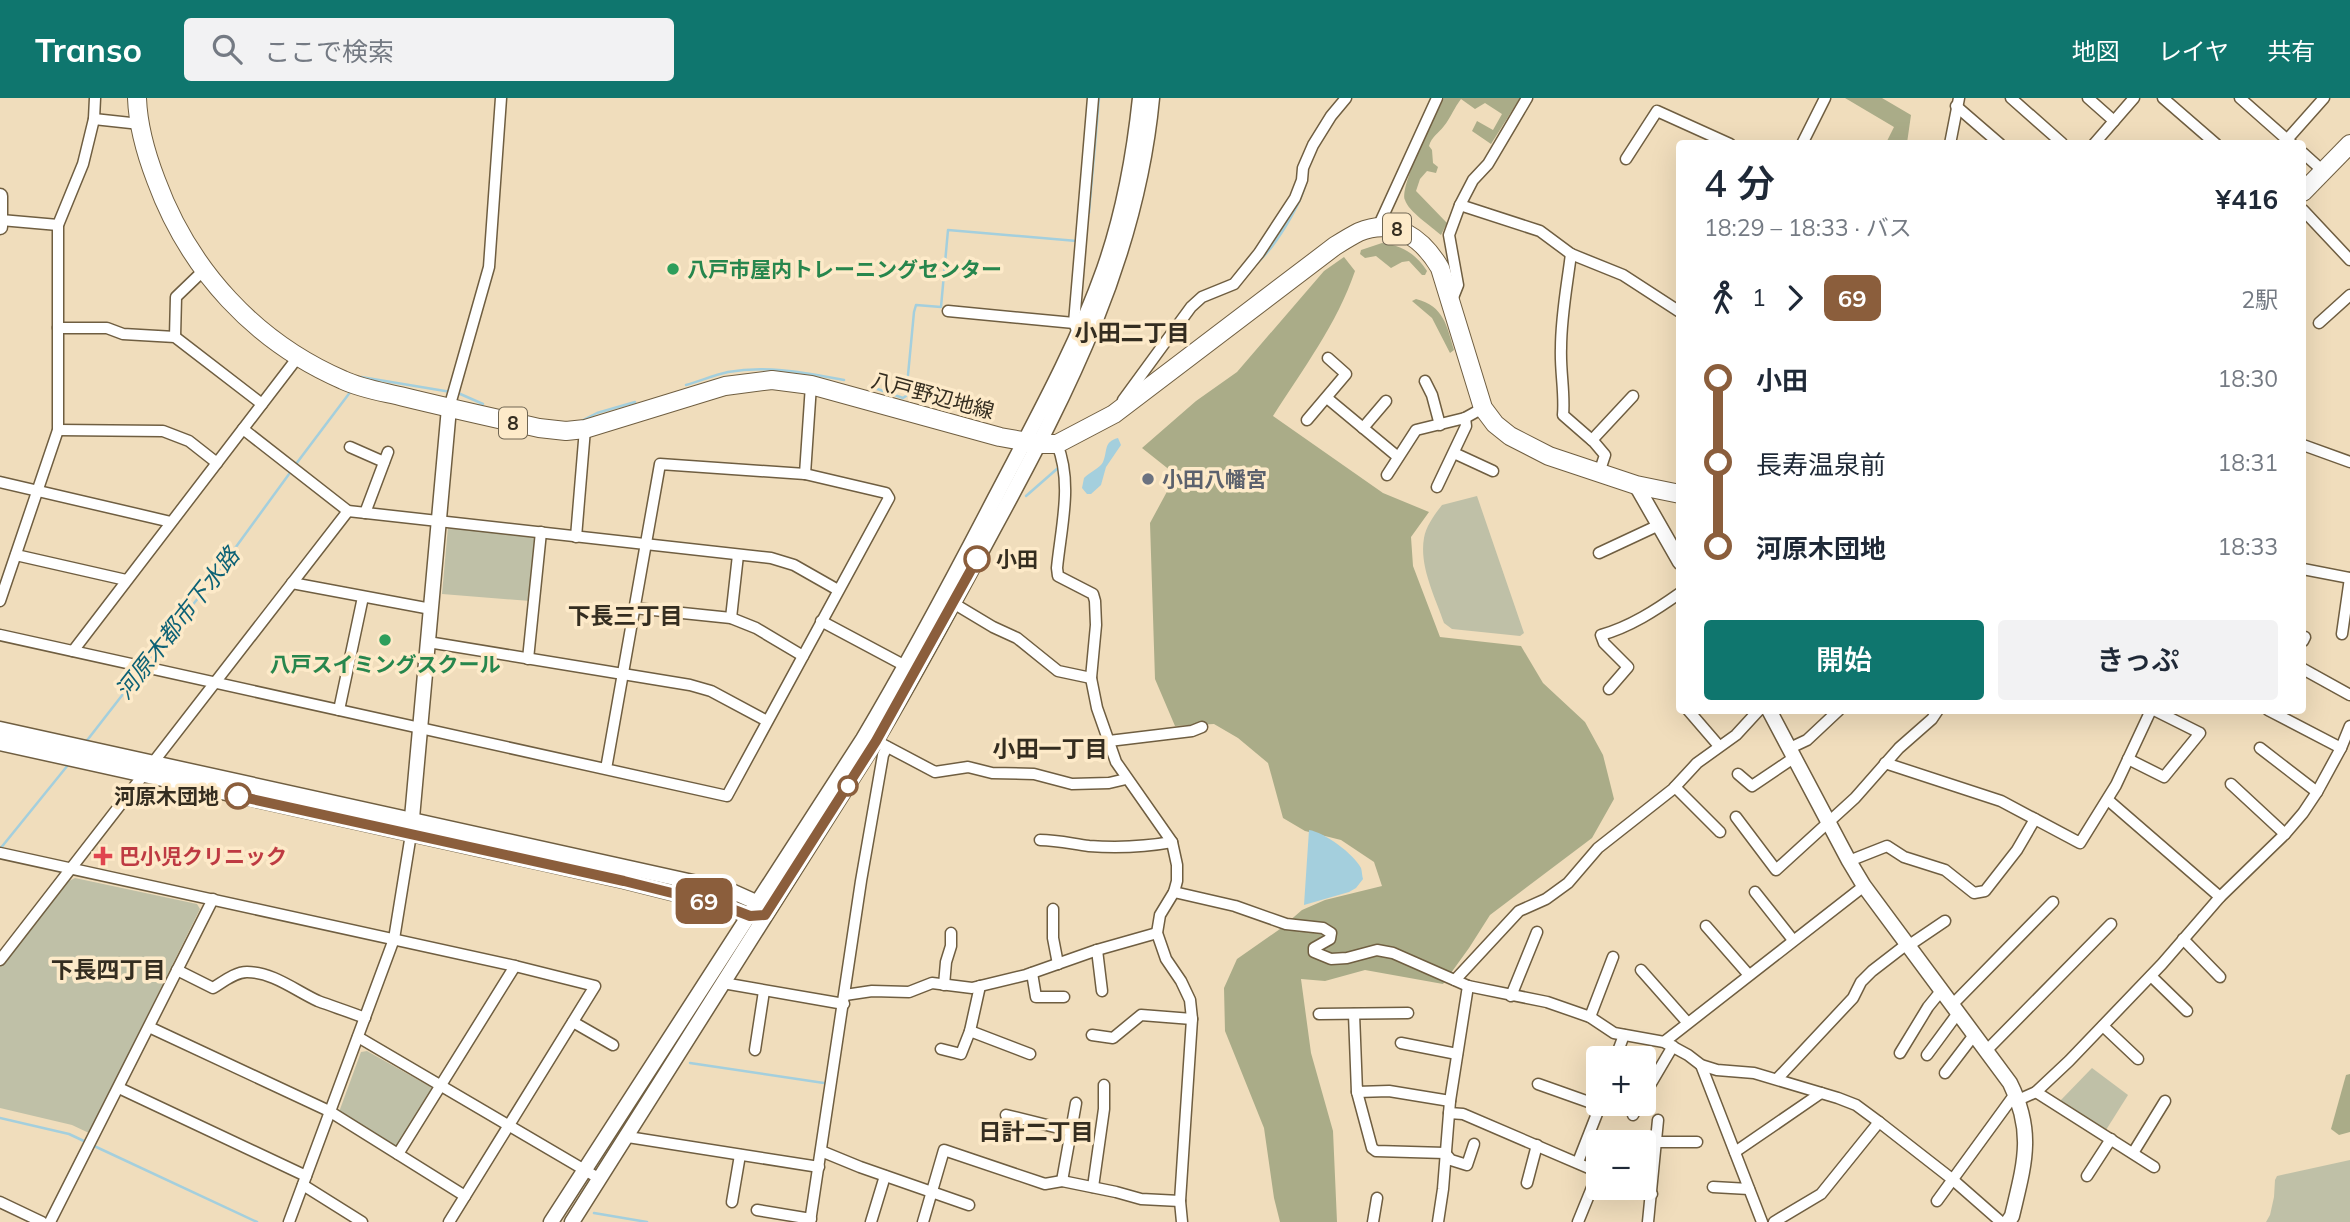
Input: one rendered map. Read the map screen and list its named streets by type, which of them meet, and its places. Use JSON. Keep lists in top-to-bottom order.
{
  "streets": {
    "main road": ["8", "八戸野辺地線"]
  },
  "crossings": [
    ["8", "八戸野辺地線"]
  ],
  "districts": [
    "小田二丁目",
    "下長三丁目",
    "小田一丁目",
    "下長四丁目",
    "日計二丁目"
  ],
  "water": ["河原木都市下水路"],
  "places": {
    "other": [
      "八戸市屋内トレーニングセンター",
      "小田八幡宮",
      "小田",
      "八戸スイミングスクール",
      "河原木団地"
    ],
    "health": ["巴小児クリニック"]
  },
  "lines": ["bus line 69"],
  "page": {
    "header": "Transo",
    "search": "ここで検索",
    "nav": ["地図", "レイヤ", "共有"],
    "on_map": "69",
    "heading": ["4 分", "18:29 – 18:33 · バス", "¥416"],
    "legs": ["1", "69", "2駅"],
    "list": [
      {
        "name": "小田",
        "value": "18:30"
      },
      {
        "name": "長寿温泉前",
        "value": "18:31"
      },
      {
        "name": "河原木団地",
        "value": "18:33"
      }
    ],
    "buttons": ["開始", "きっぷ"],
    "map_buttons": ["+", "−"]
  }
}
